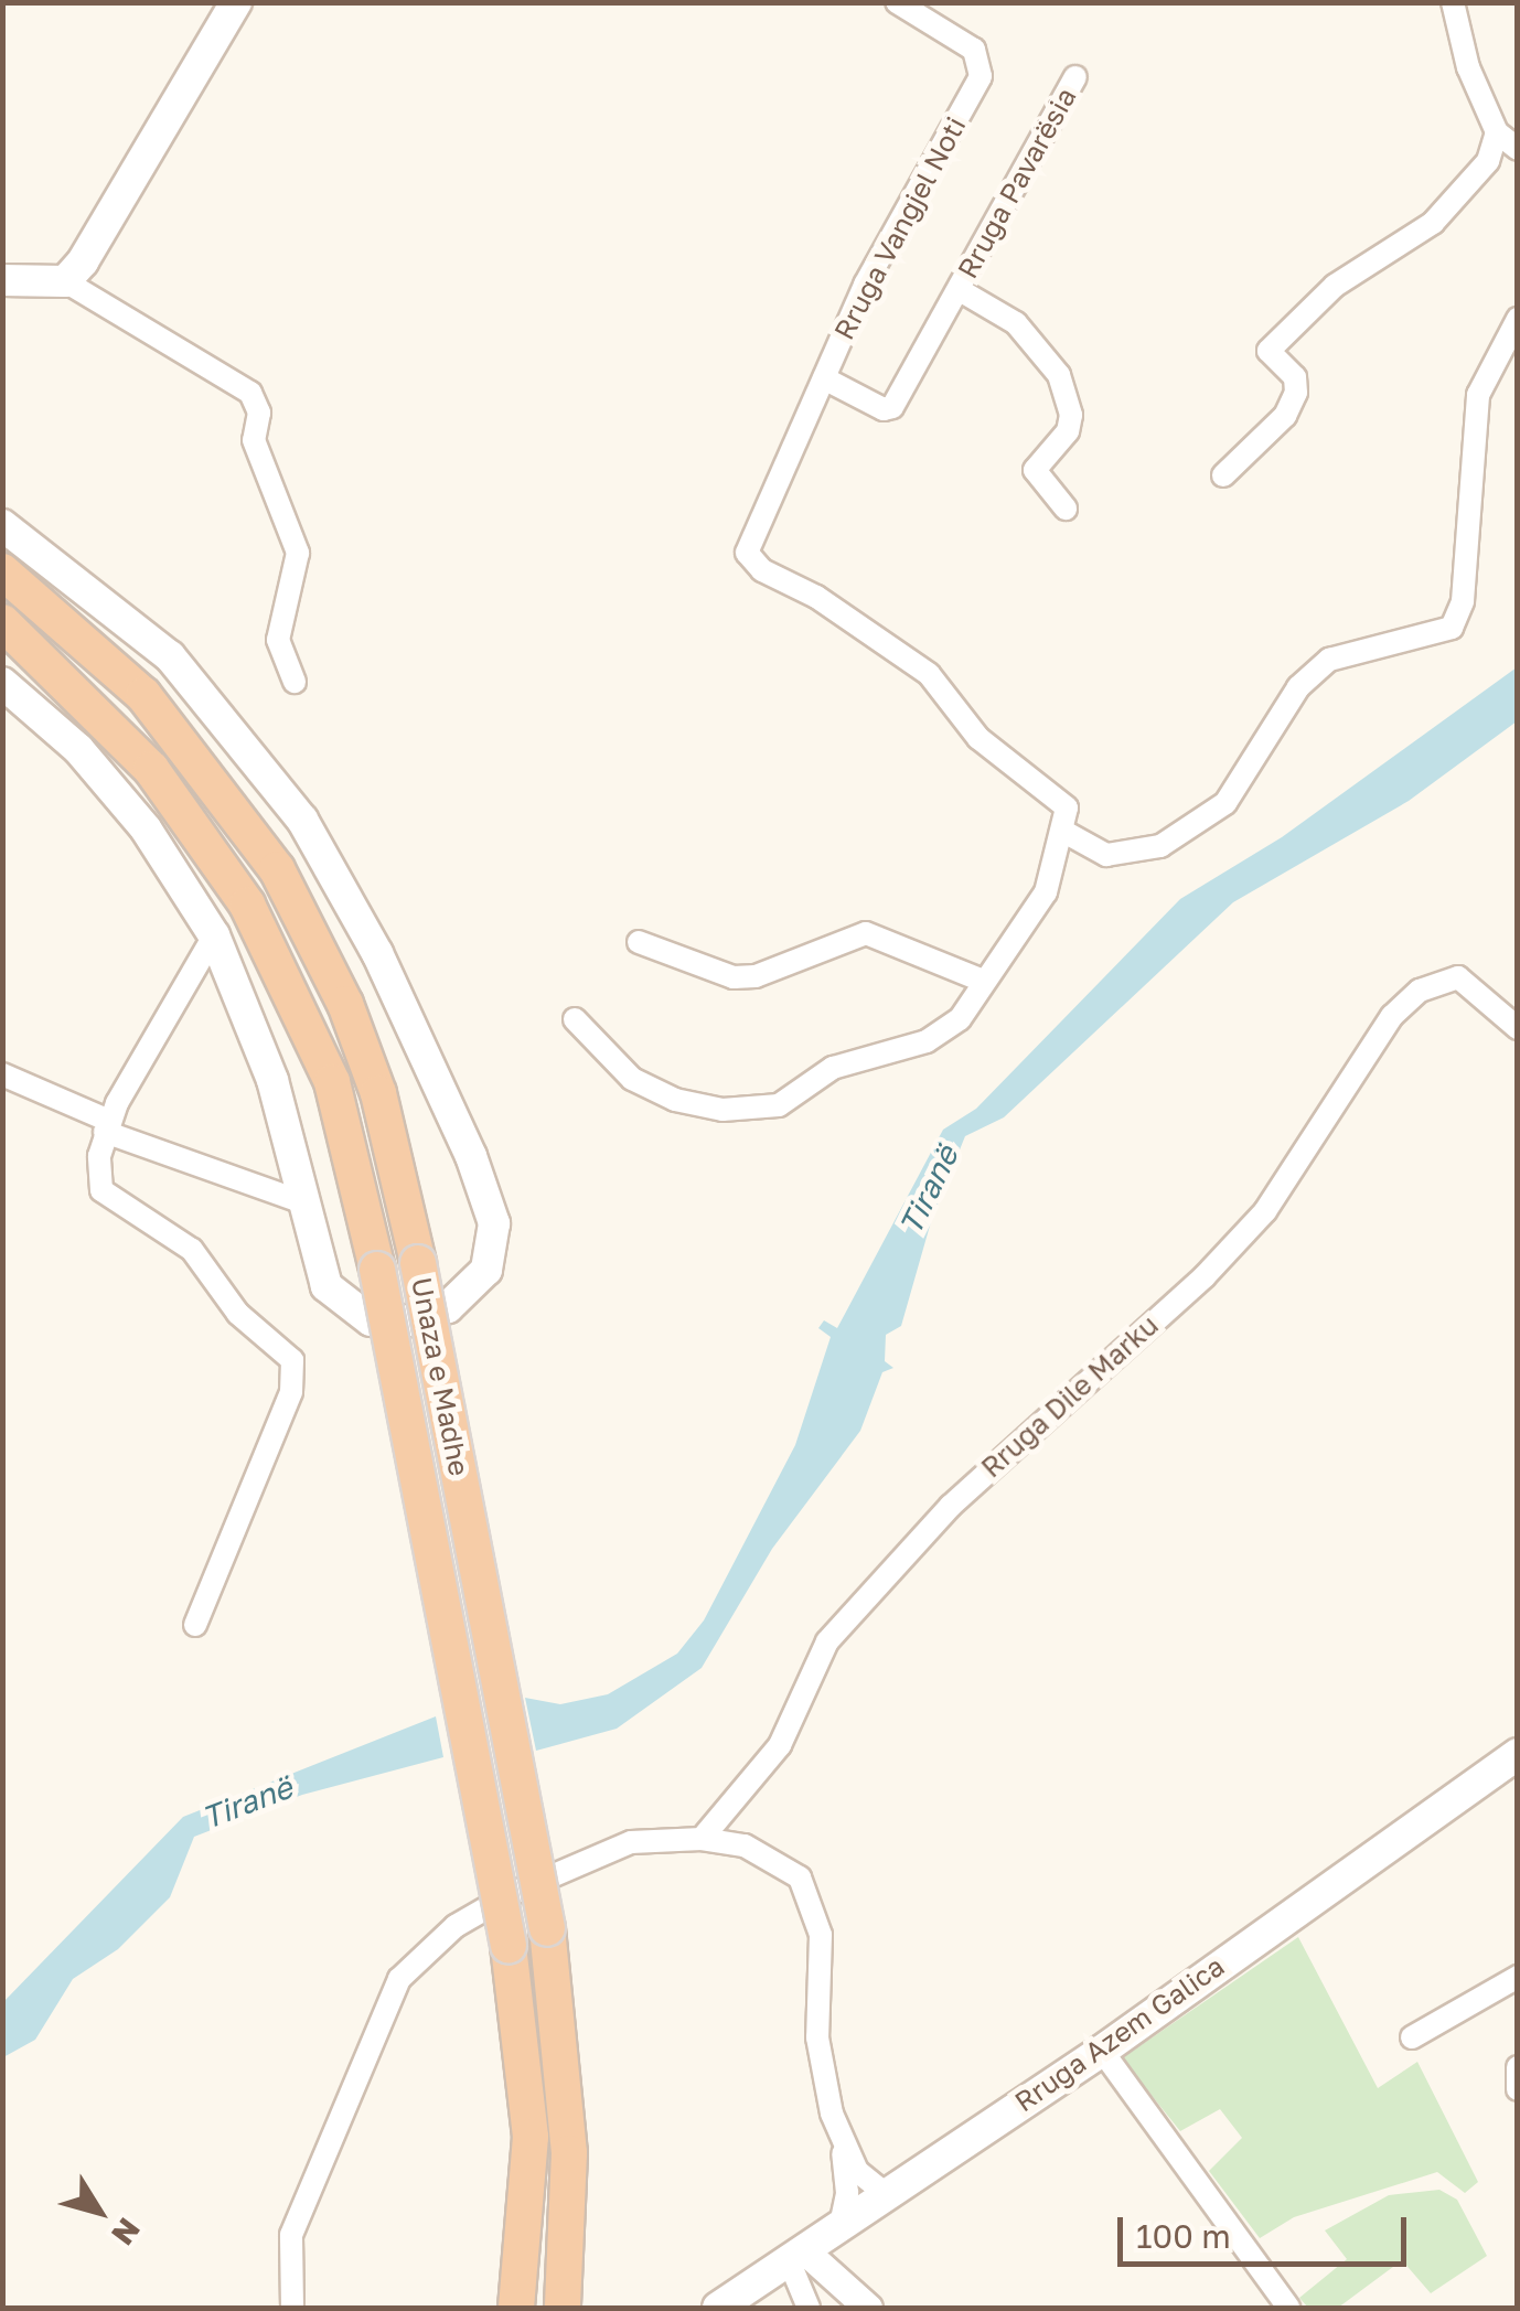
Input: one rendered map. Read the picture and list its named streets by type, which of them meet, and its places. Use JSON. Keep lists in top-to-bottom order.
{
  "streets": {
    "highway": ["Unaza e Madhe"],
    "main road": ["Rruga Azem Galica"],
    "street": ["Rruga Pavarësia", "Rruga Vangjel Noti", "Rruga Dile Marku"]
  },
  "crossings": [
    ["Rruga Pavarësia", "Rruga Vangjel Noti"]
  ],
  "water": ["Tiranë"],
  "scale_bar": "100 m",
  "north": "bottom right"
}
